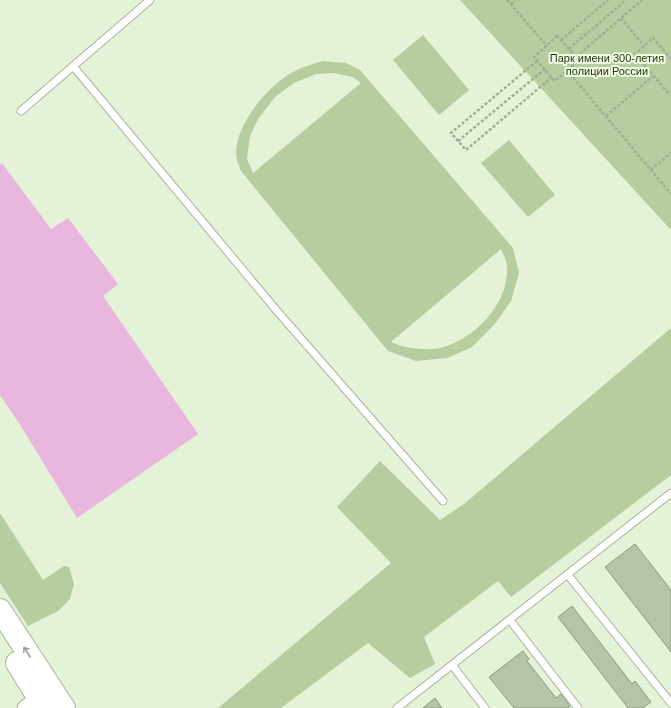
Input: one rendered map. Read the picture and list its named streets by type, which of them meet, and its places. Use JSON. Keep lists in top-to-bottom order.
{
  "parks": ["Парк имени 300-летия полиции России"]
}
